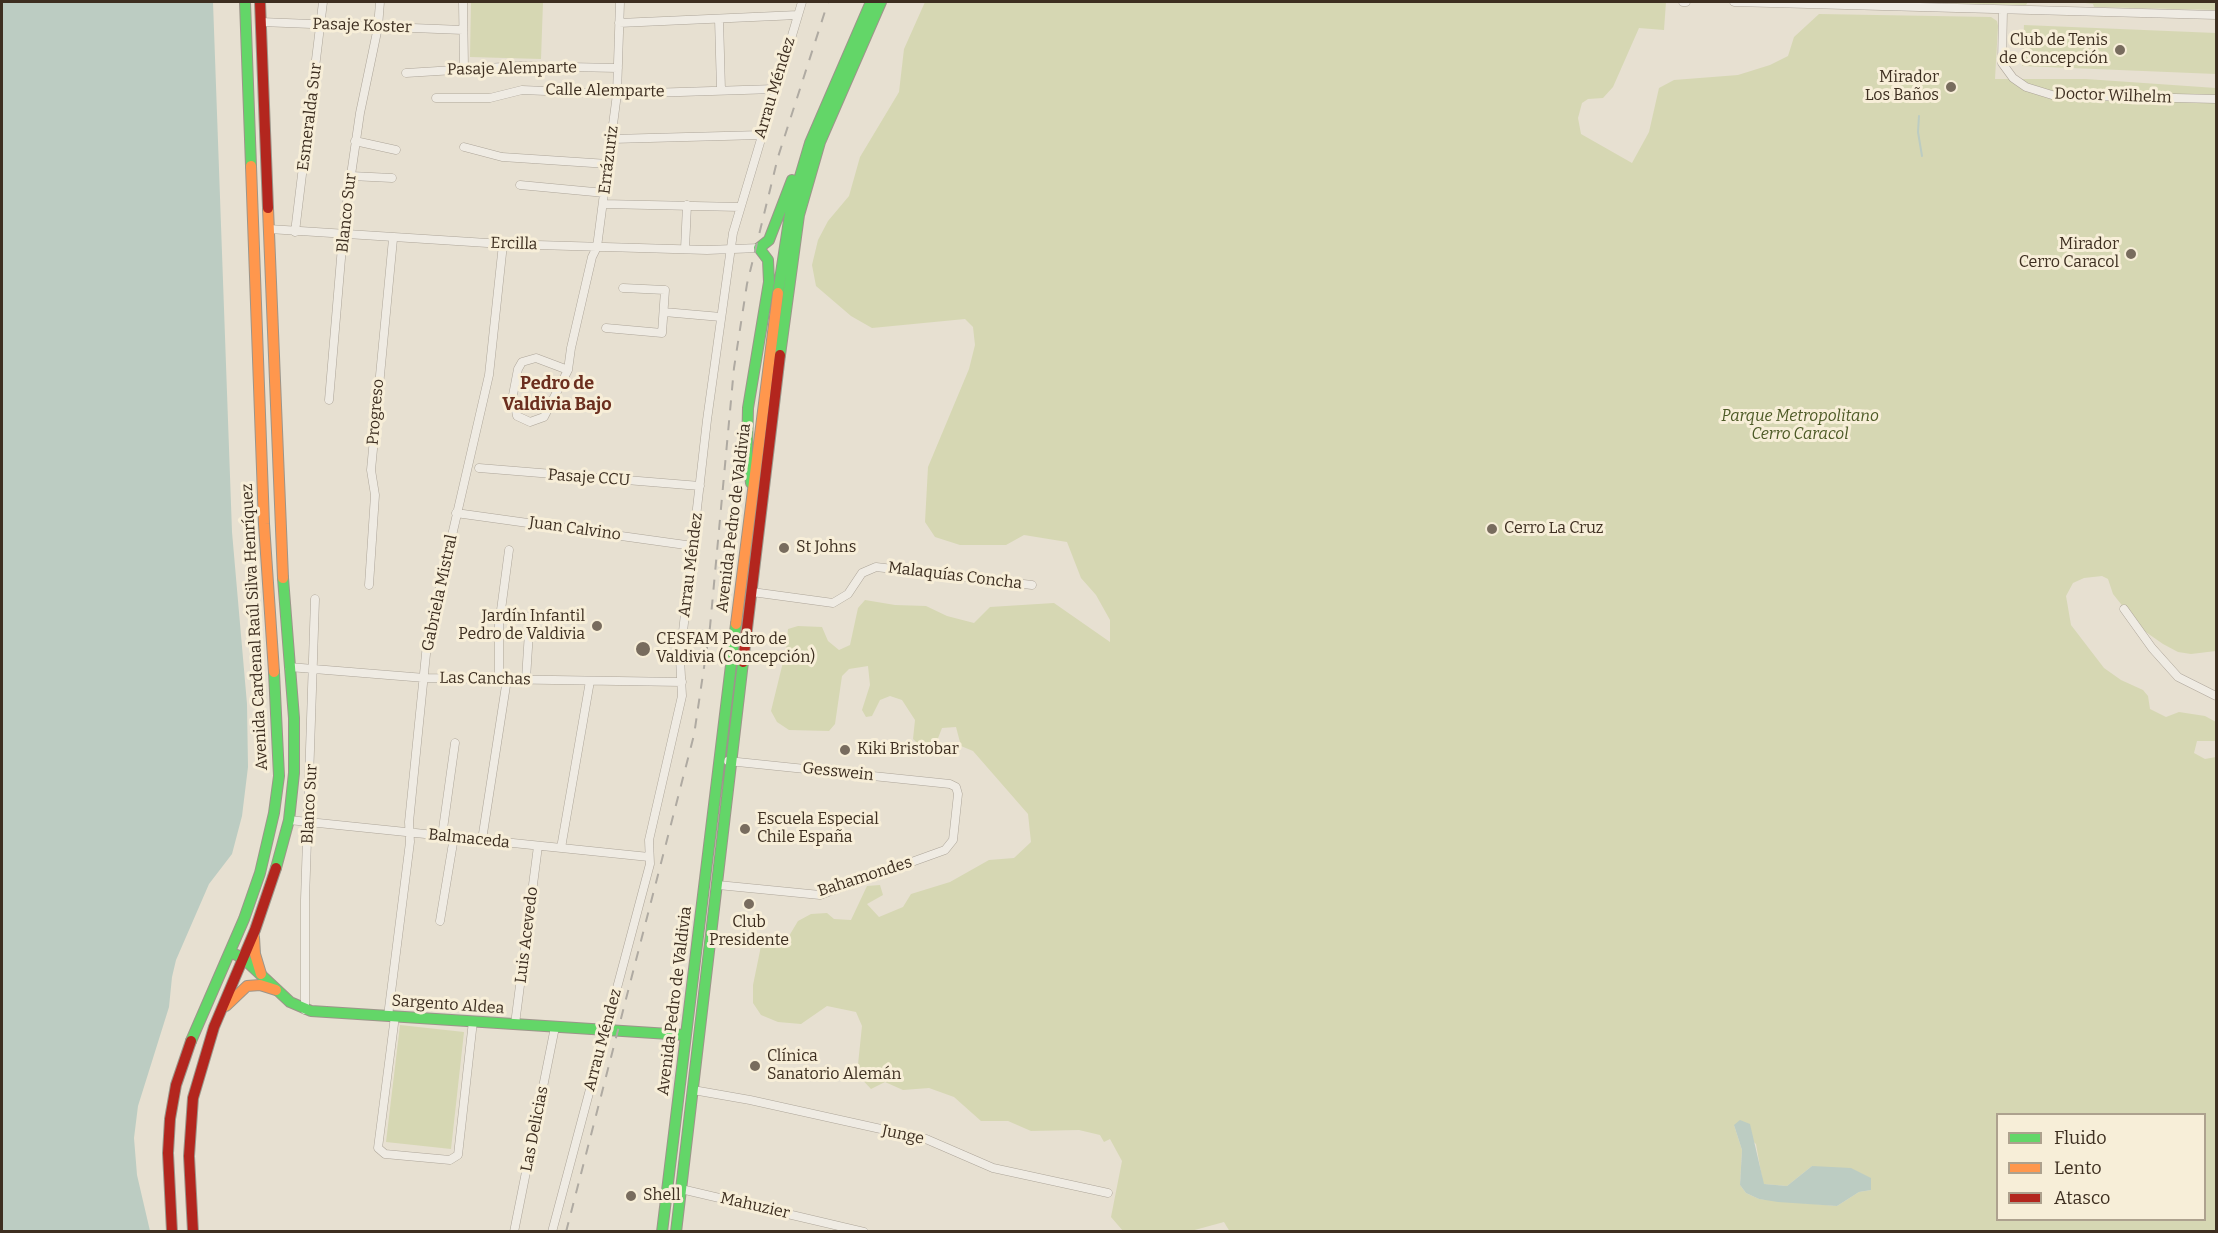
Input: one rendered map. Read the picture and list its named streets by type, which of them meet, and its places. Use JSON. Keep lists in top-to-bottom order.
{
  "streets": {
    "main road": ["Avenida Pedro de Valdivia", "Avenida Cardenal Raúl Silva Henríquez", "Sargento Aldea"],
    "street": [
      "Pasaje Koster",
      "Pasaje Alemparte",
      "Arrau Méndez",
      "Calle Alemparte",
      "Doctor Wilhelm",
      "Esmeralda Sur",
      "Errázuriz",
      "Blanco Sur",
      "Ercilla",
      "Progreso",
      "Pasaje CCU",
      "Juan Calvino",
      "Malaquías Concha",
      "Gabriela Mistral",
      "Las Canchas",
      "Gesswein",
      "Balmaceda",
      "Bahamondes",
      "Luis Acevedo",
      "Las Delicias",
      "Junge",
      "Mahuzier"
    ]
  },
  "crossings": [
    ["Pasaje Koster", "Esmeralda Sur"],
    ["Pasaje Koster", "Blanco Sur"],
    ["Pasaje Koster", "Avenida Cardenal Raúl Silva Henríquez"],
    ["Pasaje Alemparte", "Errázuriz"],
    ["Arrau Méndez", "Calle Alemparte"],
    ["Arrau Méndez", "Ercilla"],
    ["Arrau Méndez", "Pasaje CCU"],
    ["Arrau Méndez", "Juan Calvino"],
    ["Arrau Méndez", "Las Canchas"],
    ["Arrau Méndez", "Balmaceda"],
    ["Arrau Méndez", "Sargento Aldea"],
    ["Calle Alemparte", "Errázuriz"],
    ["Esmeralda Sur", "Ercilla"],
    ["Errázuriz", "Ercilla"],
    ["Blanco Sur", "Ercilla"],
    ["Blanco Sur", "Las Canchas"],
    ["Blanco Sur", "Balmaceda"],
    ["Blanco Sur", "Sargento Aldea"],
    ["Ercilla", "Progreso"],
    ["Ercilla", "Gabriela Mistral"],
    ["Ercilla", "Avenida Cardenal Raúl Silva Henríquez"],
    ["Avenida Pedro de Valdivia", "Malaquías Concha"],
    ["Avenida Pedro de Valdivia", "Gesswein"],
    ["Avenida Pedro de Valdivia", "Bahamondes"],
    ["Avenida Pedro de Valdivia", "Sargento Aldea"],
    ["Avenida Pedro de Valdivia", "Junge"],
    ["Avenida Pedro de Valdivia", "Mahuzier"],
    ["Juan Calvino", "Gabriela Mistral"],
    ["Gabriela Mistral", "Las Canchas"],
    ["Gabriela Mistral", "Balmaceda"],
    ["Gabriela Mistral", "Sargento Aldea"],
    ["Avenida Cardenal Raúl Silva Henríquez", "Las Canchas"],
    ["Avenida Cardenal Raúl Silva Henríquez", "Balmaceda"],
    ["Avenida Cardenal Raúl Silva Henríquez", "Sargento Aldea"],
    ["Gesswein", "Bahamondes"],
    ["Balmaceda", "Luis Acevedo"],
    ["Luis Acevedo", "Sargento Aldea"],
    ["Sargento Aldea", "Las Delicias"]
  ],
  "districts": ["Pedro de Valdivia Bajo"],
  "parks": ["Parque Metropolitano Cerro Caracol"],
  "places": [
    "Club de Tenis de Concepción",
    "Mirador Los Baños",
    "Mirador Cerro Caracol",
    "Cerro La Cruz",
    "St Johns",
    "Jardín Infantil Pedro de Valdivia",
    "CESFAM Pedro de Valdivia (Concepción)",
    "Kiki Bristobar",
    "Escuela Especial Chile España",
    "Club Presidente",
    "Clínica Sanatorio Alemán",
    "Shell"
  ],
  "legend": ["Fluido", "Lento", "Atasco"]
}
